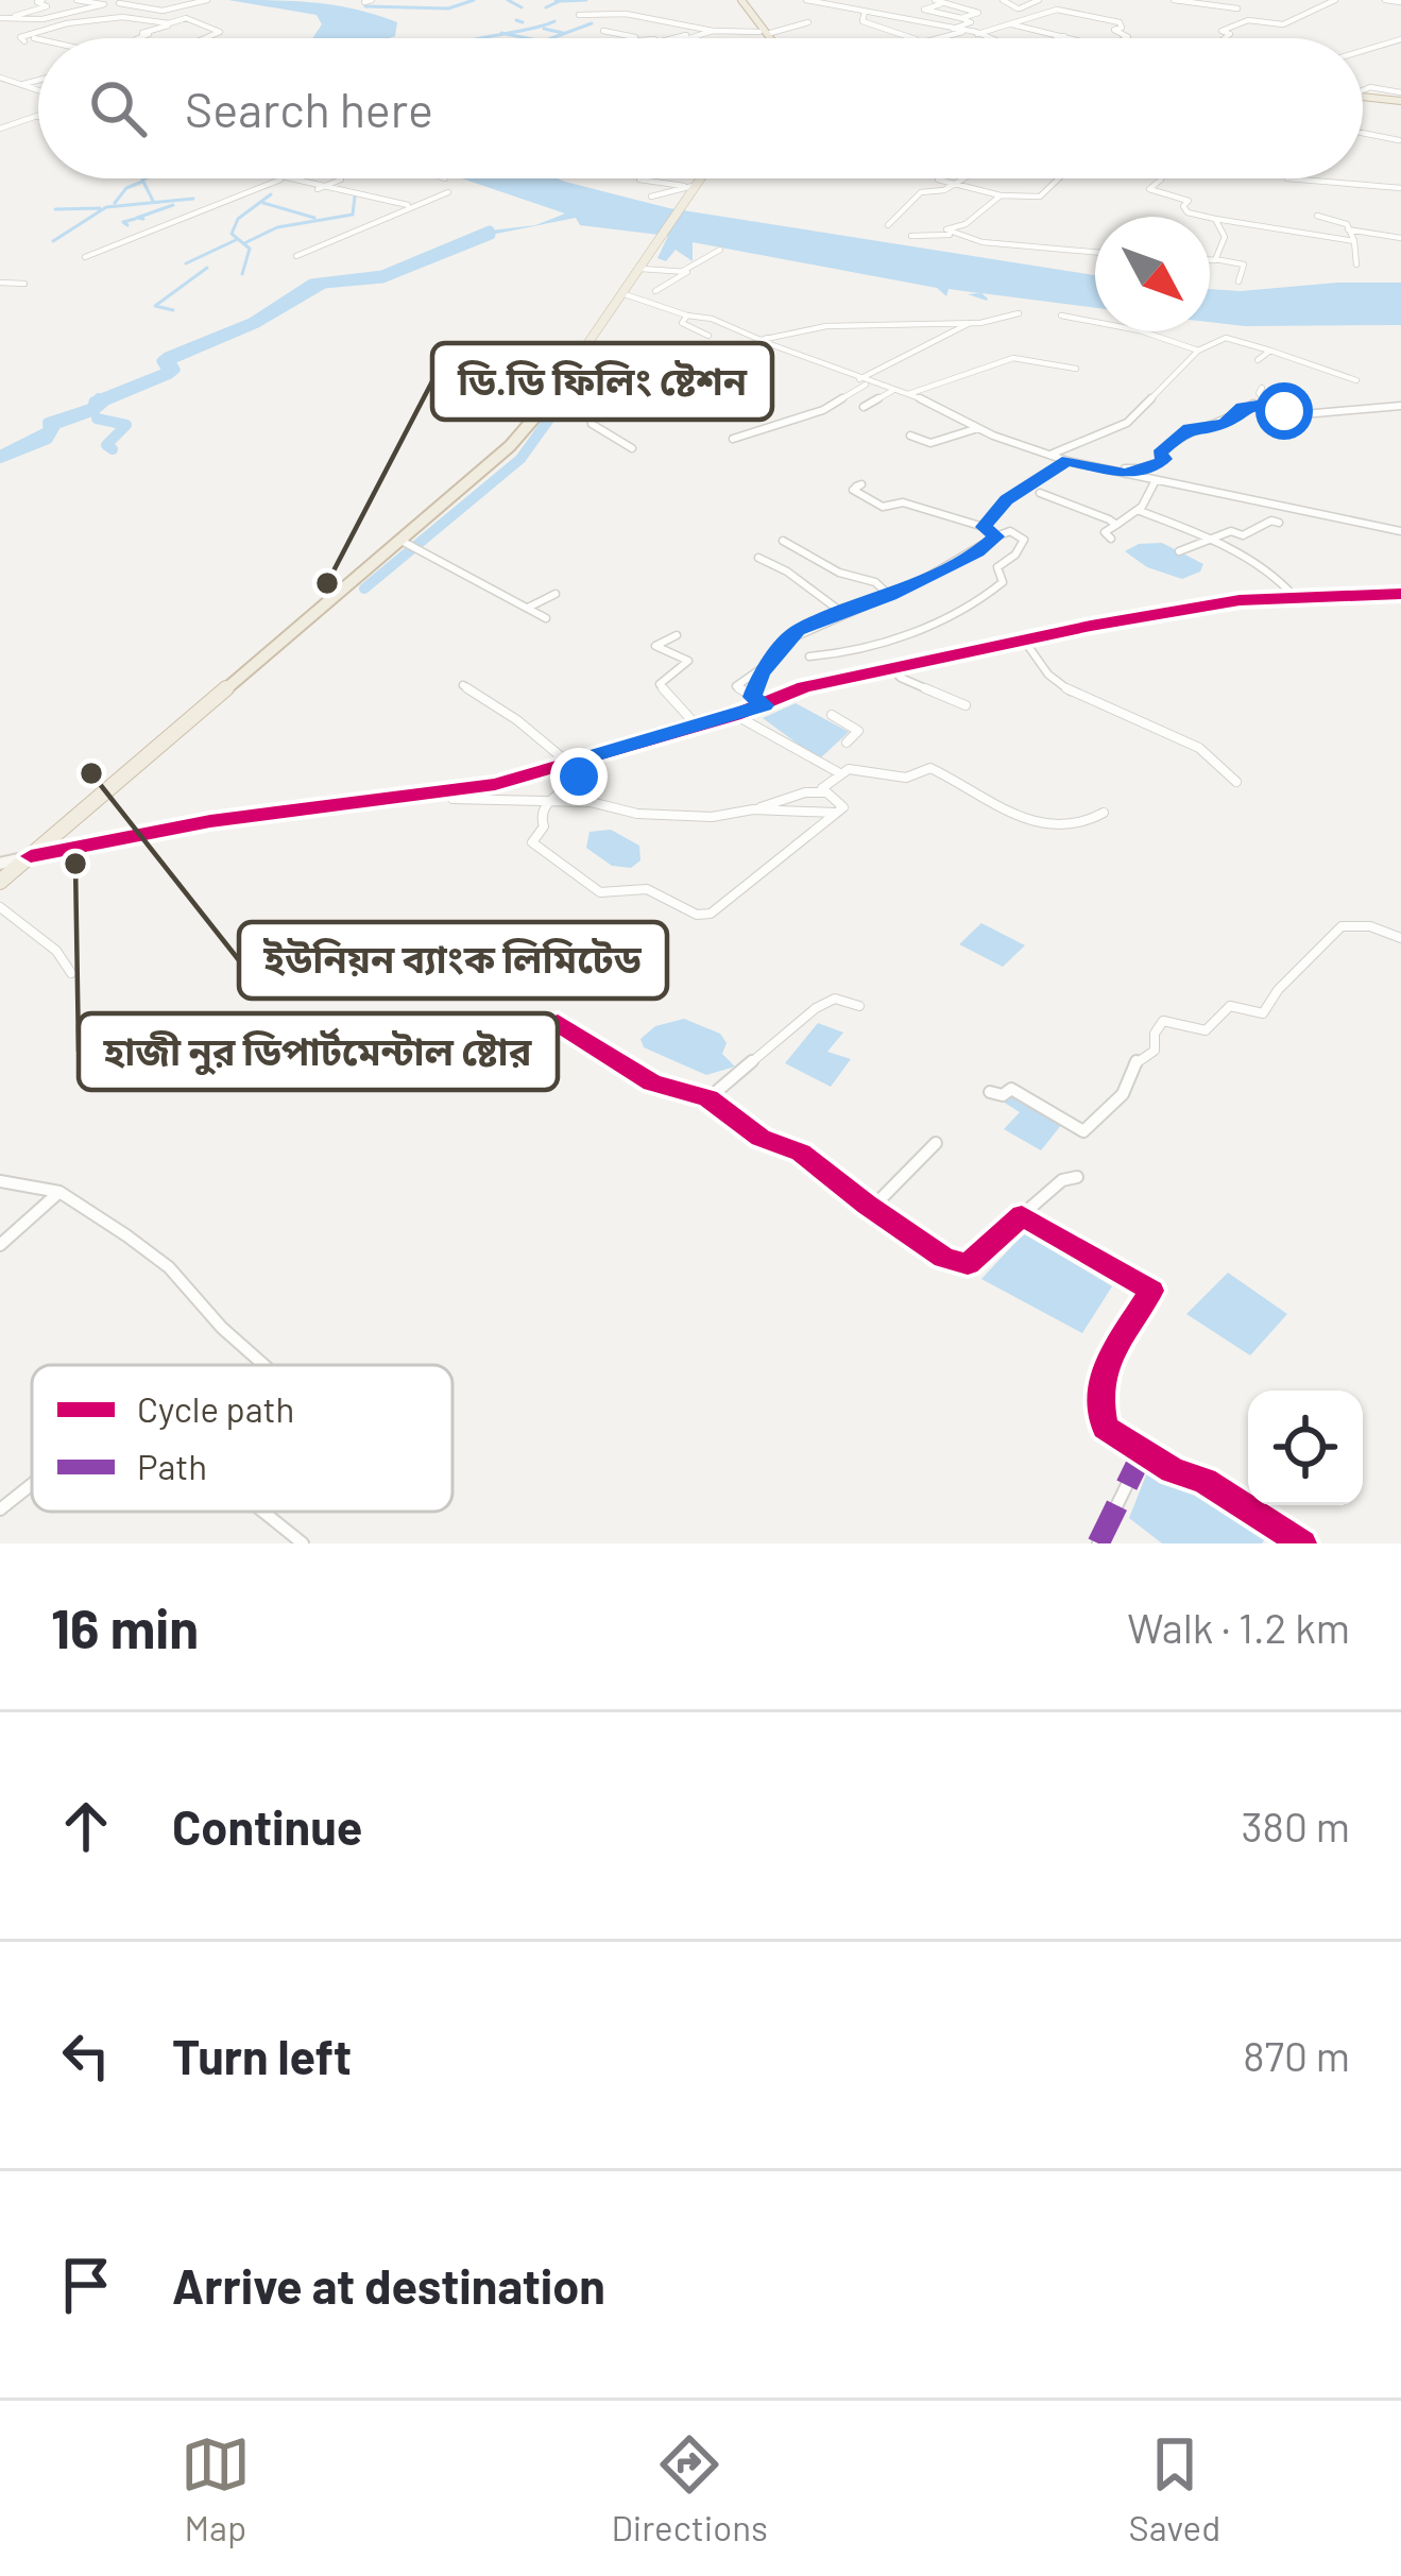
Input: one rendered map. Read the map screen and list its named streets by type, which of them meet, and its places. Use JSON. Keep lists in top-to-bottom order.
{
  "places": ["ডি.ডি ফিলিং ষ্টেশন", "ইউনিয়ন ব্যাংক লিমিটেড", "হাজী নুর ডিপার্টমেন্টাল ষ্টোর"],
  "legend": ["Cycle path", "Path"],
  "north": "bottom right",
  "page": {
    "search": "Search here",
    "heading": ["16 min", "Walk · 1.2 km"],
    "list": [
      ["Continue", "380 m"],
      ["Turn left", "870 m"],
      "Arrive at destination"
    ],
    "nav": ["Map", "Directions", "Saved"]
  }
}
